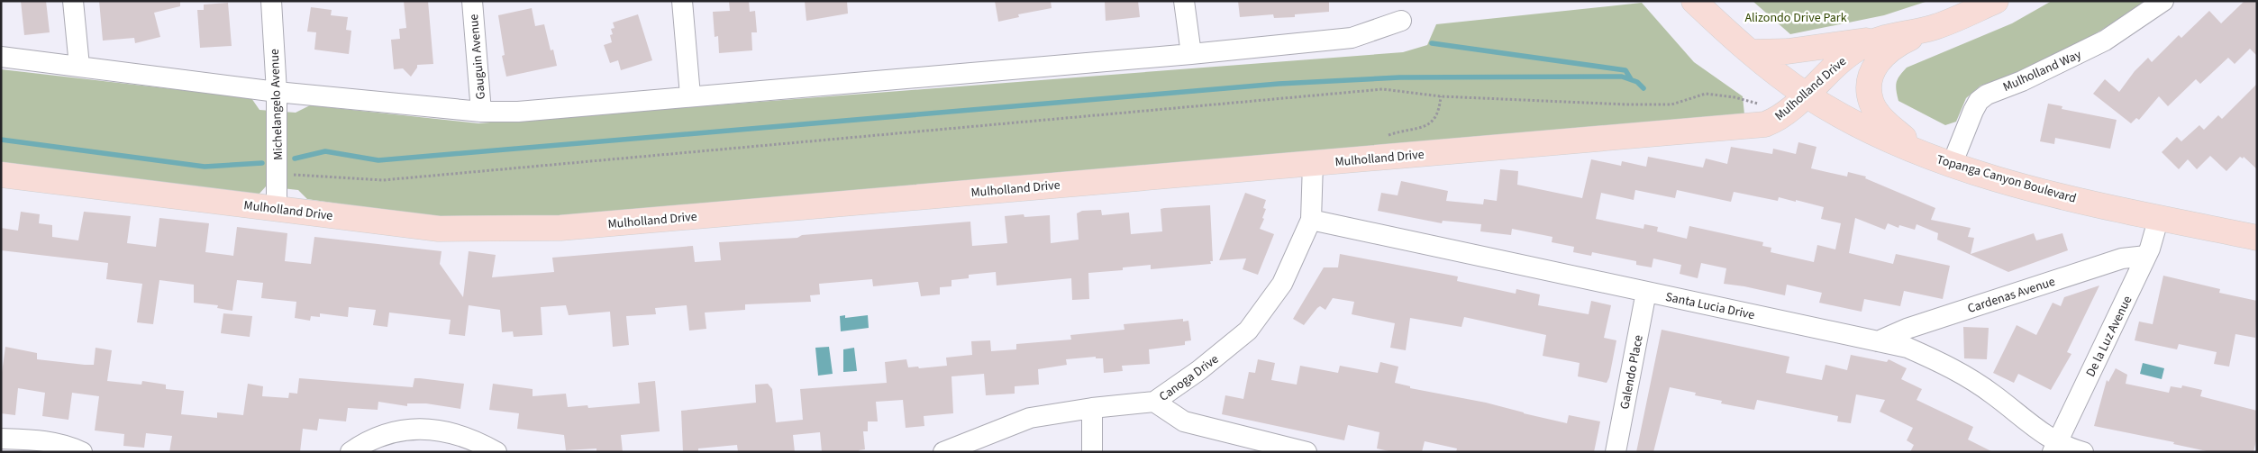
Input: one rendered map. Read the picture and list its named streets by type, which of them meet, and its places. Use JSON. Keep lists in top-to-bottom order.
{
  "streets": {
    "main road": ["Mulholland Drive", "Topanga Canyon Boulevard"],
    "street": [
      "Gauguin Avenue",
      "Mulholland Way",
      "Michelangelo Avenue",
      "Cardenas Avenue",
      "Santa Lucia Drive",
      "De la Luz Avenue",
      "Galendo Place",
      "Canoga Drive"
    ]
  },
  "crossings": [
    ["Mulholland Way", "Topanga Canyon Boulevard"],
    ["Mulholland Drive", "Michelangelo Avenue"],
    ["Mulholland Drive", "Topanga Canyon Boulevard"],
    ["Mulholland Drive", "Canoga Drive"],
    ["Topanga Canyon Boulevard", "De la Luz Avenue"],
    ["Cardenas Avenue", "Santa Lucia Drive"],
    ["Cardenas Avenue", "De la Luz Avenue"],
    ["Santa Lucia Drive", "De la Luz Avenue"],
    ["Santa Lucia Drive", "Galendo Place"],
    ["Santa Lucia Drive", "Canoga Drive"]
  ],
  "parks": ["Alizondo Drive Park"]
}
